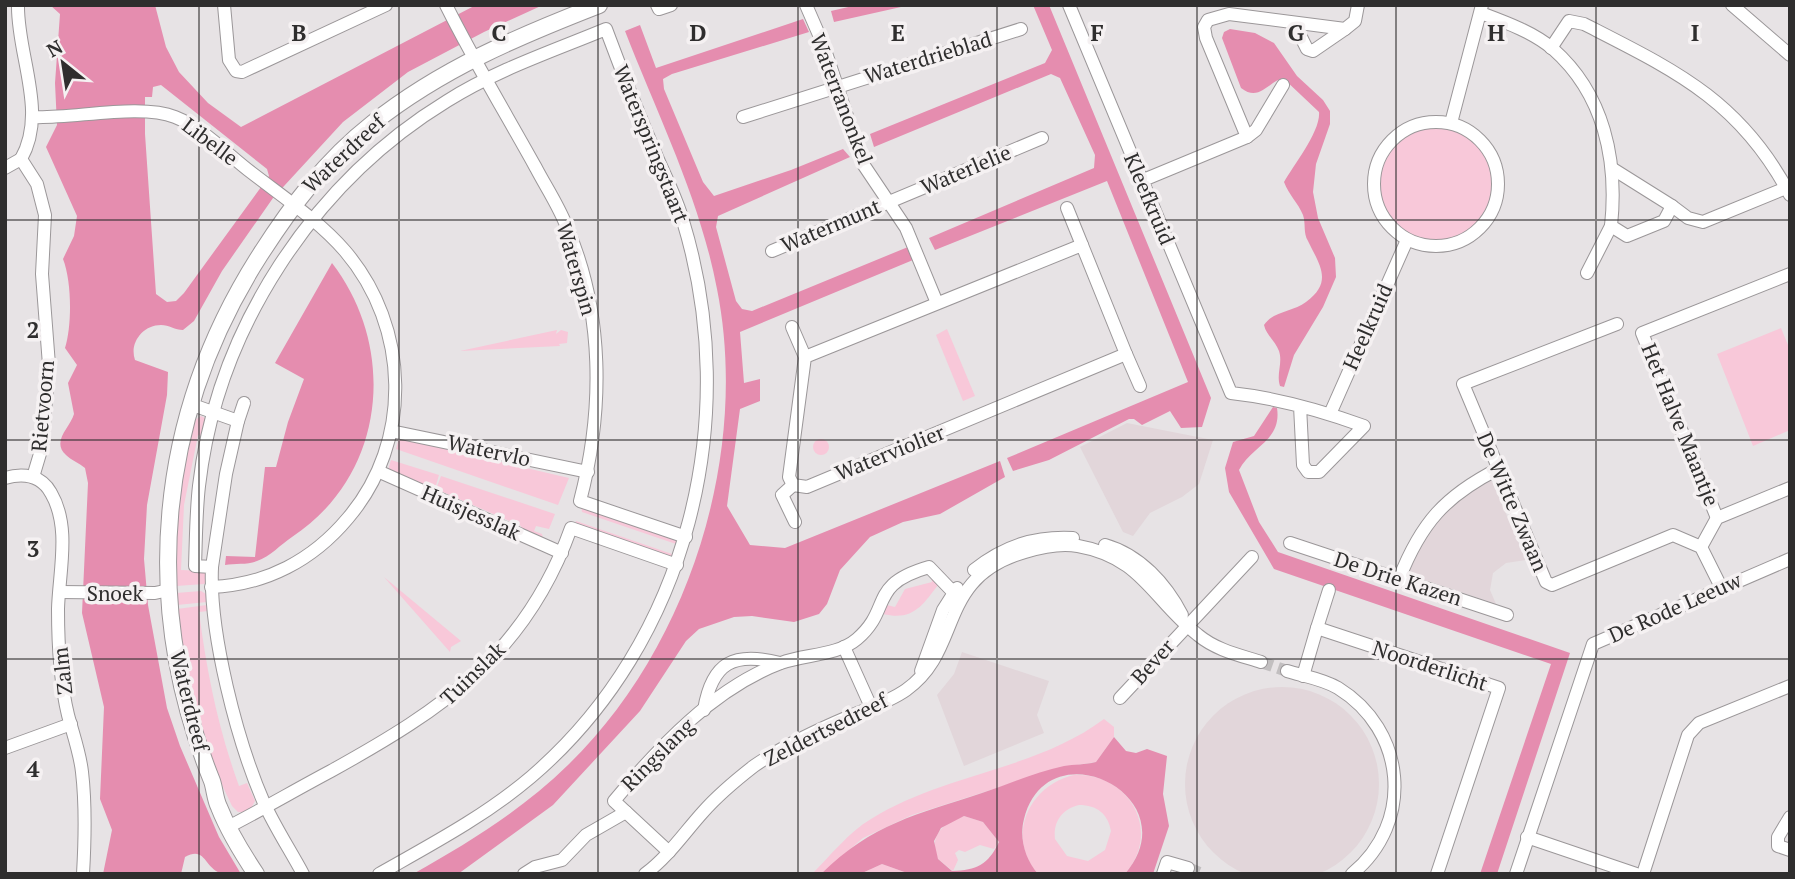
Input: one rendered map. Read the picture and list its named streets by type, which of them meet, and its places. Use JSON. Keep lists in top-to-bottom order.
{
  "streets": {
    "street": [
      "Waterdrieblad",
      "Waterranonkel",
      "Libelle",
      "Waterspringstaart",
      "Waterdreef",
      "Waterlelie",
      "Kleefkruid",
      "Watermunt",
      "Waterspin",
      "Heelkruid",
      "Rietvoorn",
      "Het Halve Maantje",
      "Watervlo",
      "Waterviolier",
      "De Witte Zwaan",
      "Huisjesslak",
      "De Drie Kazen",
      "Snoek",
      "De Rode Leeuw",
      "Bever",
      "Noorderlicht",
      "Zalm",
      "Tuinslak",
      "Zeldertsedreef",
      "Ringslang"
    ]
  },
  "crossings": [
    ["Waterdrieblad", "Waterranonkel"],
    ["Waterranonkel", "Waterlelie"],
    ["Waterranonkel", "Watermunt"],
    ["Libelle", "Waterdreef"],
    ["Libelle", "Watervlo"],
    ["Libelle", "Huisjesslak"],
    ["Waterspringstaart", "Waterdreef"],
    ["Waterspringstaart", "Waterspin"],
    ["Waterspringstaart", "Tuinslak"],
    ["Waterdreef", "Waterspin"],
    ["Waterdreef", "Snoek"],
    ["Waterdreef", "Tuinslak"],
    ["Waterlelie", "Watermunt"],
    ["Waterspin", "Watervlo"],
    ["Rietvoorn", "Zalm"],
    ["Huisjesslak", "Tuinslak"],
    ["Snoek", "Zalm"],
    ["Bever", "Zeldertsedreef"]
  ],
  "north": "top left",
  "grid": {
    "columns": [
      "B",
      "C",
      "D",
      "E",
      "F",
      "G",
      "H",
      "I"
    ],
    "rows": ["2", "3", "4"]
  }
}
